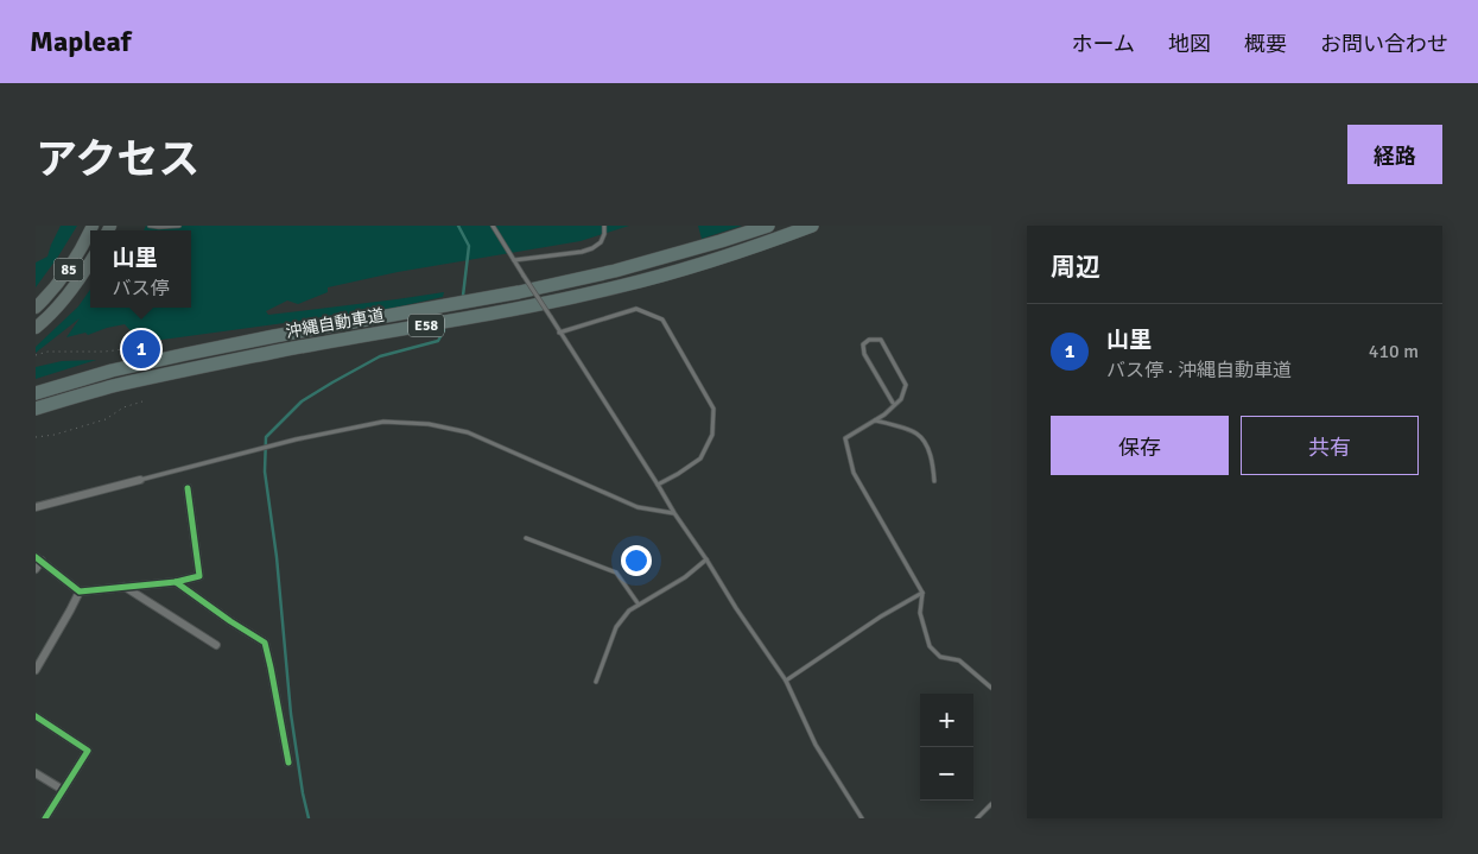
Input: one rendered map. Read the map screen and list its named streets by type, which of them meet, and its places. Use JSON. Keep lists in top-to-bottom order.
{
  "streets": {
    "highway": ["沖縄自動車道", "E58"],
    "main road": ["85"]
  },
  "page": {
    "header": "Mapleaf",
    "nav": [
      "ホーム",
      "地図",
      "概要",
      "お問い合わせ"
    ],
    "title": "アクセス",
    "buttons": [
      "経路",
      ["保存", "共有"]
    ],
    "heading": "周辺",
    "popup": ["山里", "バス停"],
    "list": [
      {
        "mark": "1",
        "name": "山里",
        "note": "バス停 · 沖縄自動車道",
        "value": "410 m"
      }
    ],
    "pins": "1",
    "map_buttons": ["+", "−"]
  }
}
